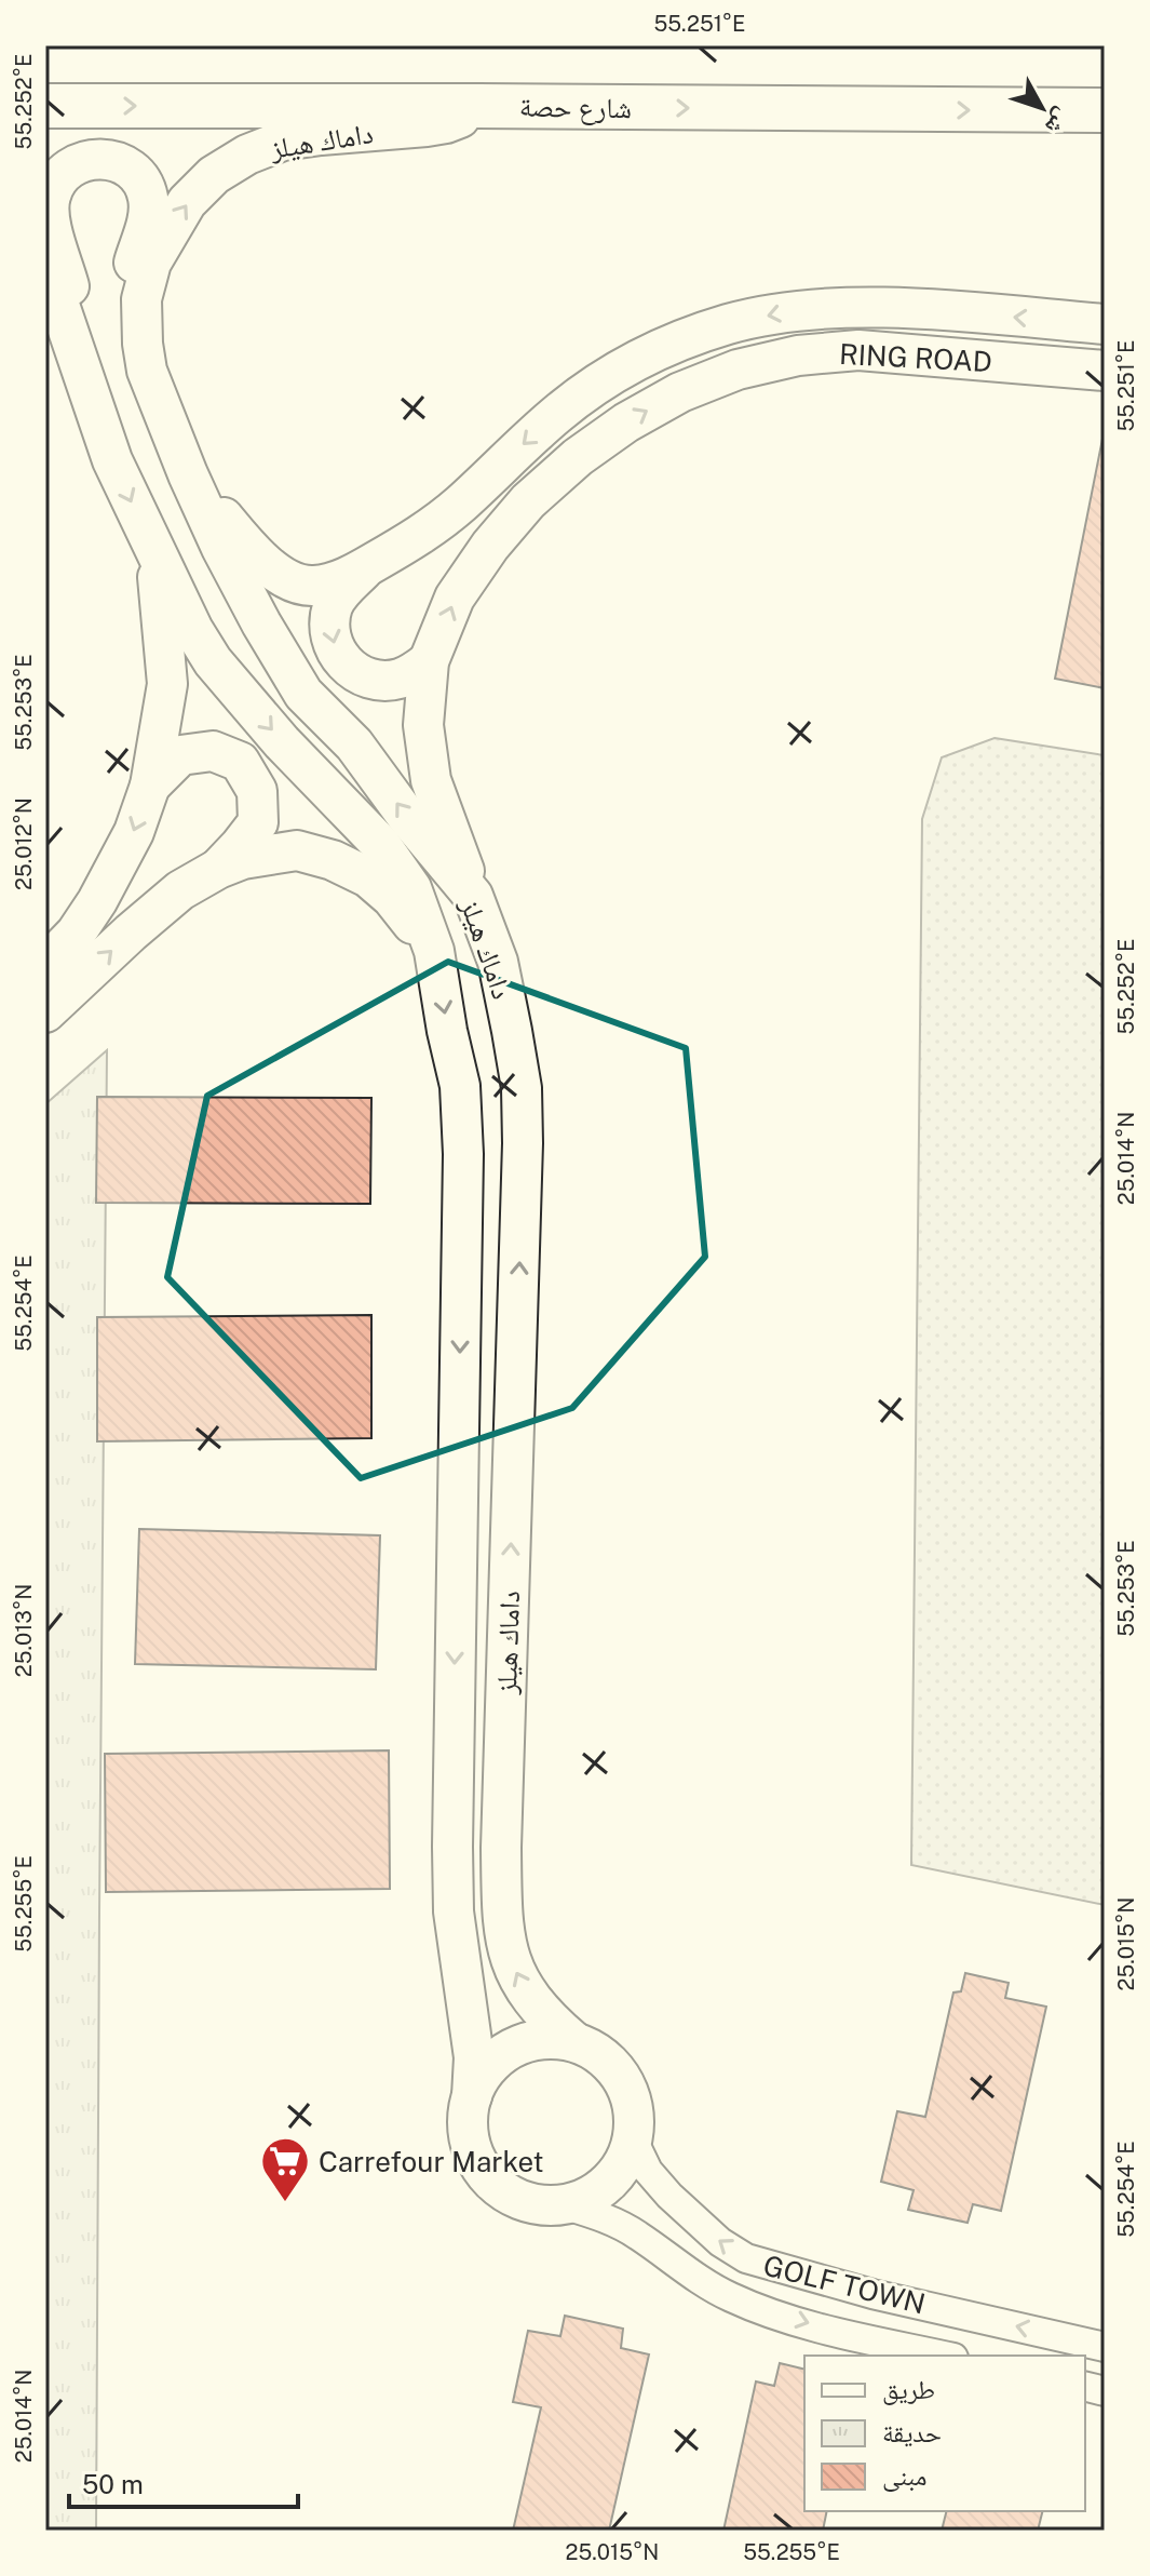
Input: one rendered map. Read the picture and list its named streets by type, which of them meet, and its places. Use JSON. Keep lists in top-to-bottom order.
{
  "streets": {
    "main road": ["شارع حصة"],
    "street": ["داماك هيلز", "RING ROAD", "GOLF TOWN"]
  },
  "crossings": [
    ["شارع حصة", "داماك هيلز"],
    ["داماك هيلز", "RING ROAD"],
    ["داماك هيلز", "GOLF TOWN"]
  ],
  "one_way": ["شارع حصة"],
  "places": {
    "supermarket": ["Carrefour Market"]
  },
  "legend": ["طريق", "حديقة", "مبنى"],
  "scale_bar": "50 m",
  "north": "bottom right",
  "coordinates": [
    "55.251°E",
    "55.252°E",
    "55.253°E",
    "25.012°N",
    "25.014°N",
    "55.254°E",
    "25.013°N",
    "55.255°E",
    "25.015°N"
  ]
}
